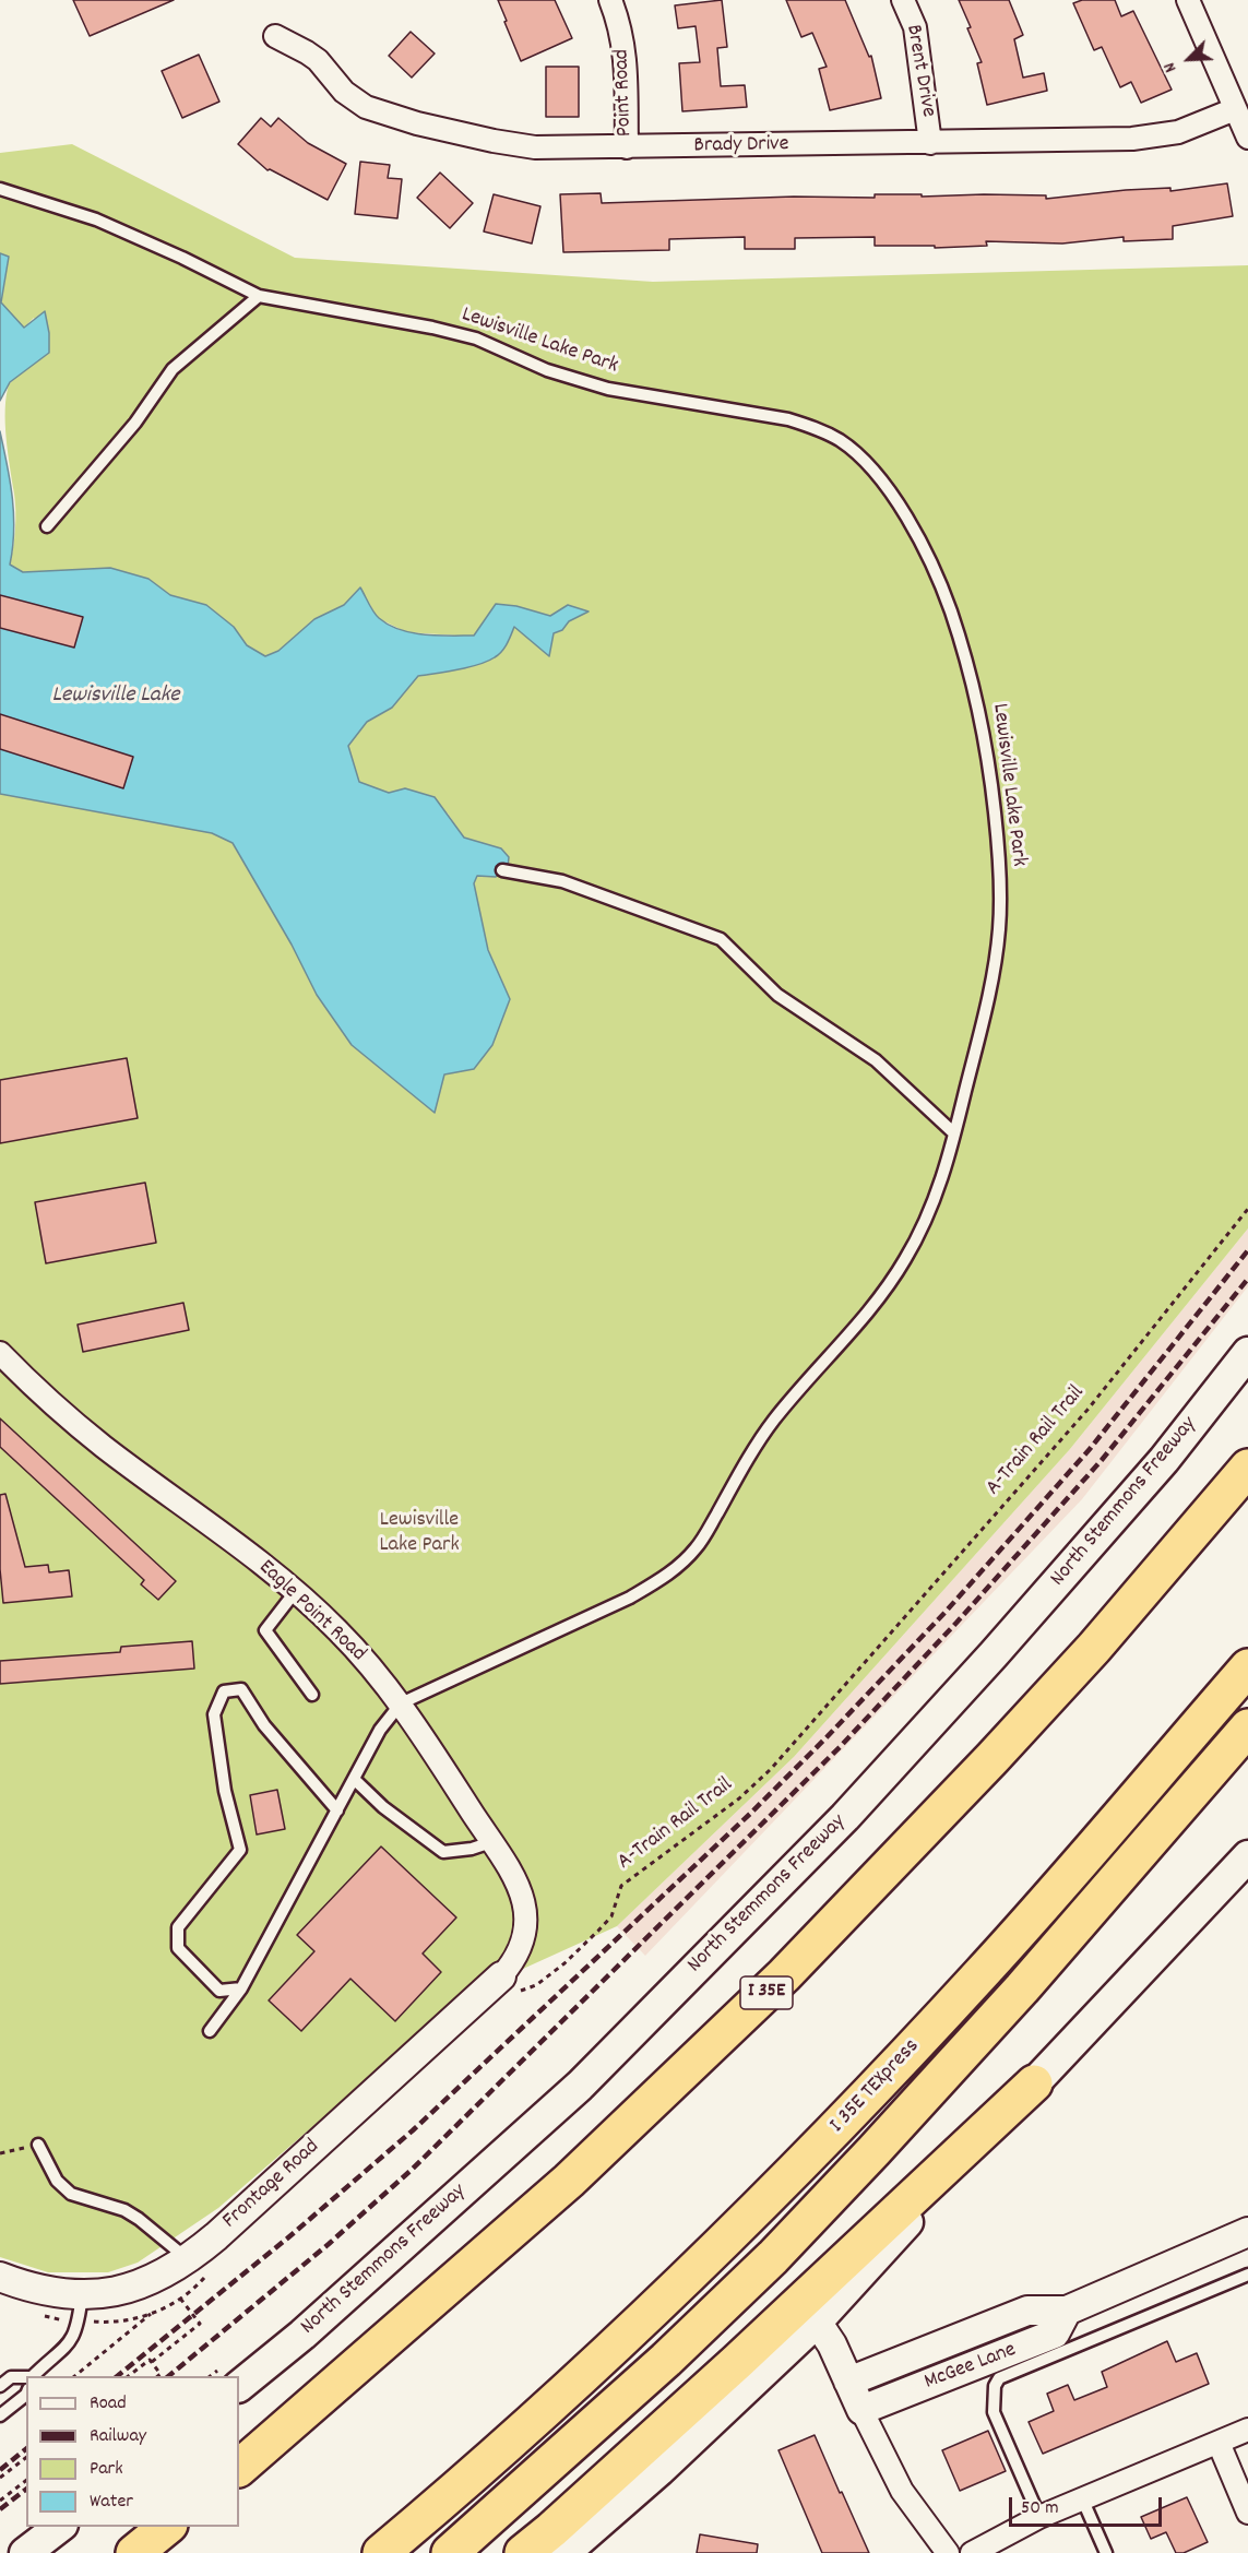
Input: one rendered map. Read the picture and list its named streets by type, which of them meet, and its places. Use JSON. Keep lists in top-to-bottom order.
{
  "streets": {
    "highway": ["I 35E", "I 35E TEXpress"],
    "main road": ["North Stemmons Freeway"],
    "street": [
      "Brent Drive",
      "Point Road",
      "Brady Drive",
      "Eagle Point Road",
      "Frontage Road",
      "McGee Lane"
    ],
    "lane": ["Lewisville Lake Park"],
    "path": ["A-Train Rail Trail"]
  },
  "crossings": [
    ["Brent Drive", "Brady Drive"],
    ["Point Road", "Brady Drive"],
    ["Lewisville Lake Park", "Eagle Point Road"],
    ["A-Train Rail Trail", "Eagle Point Road"],
    ["A-Train Rail Trail", "Frontage Road"],
    ["Eagle Point Road", "Frontage Road"]
  ],
  "water": ["Lewisville Lake"],
  "parks": ["Lewisville Lake Park"],
  "legend": [
    "Road",
    "Railway",
    "Park",
    "Water"
  ],
  "scale_bar": "50 m",
  "north": "bottom left"
}
